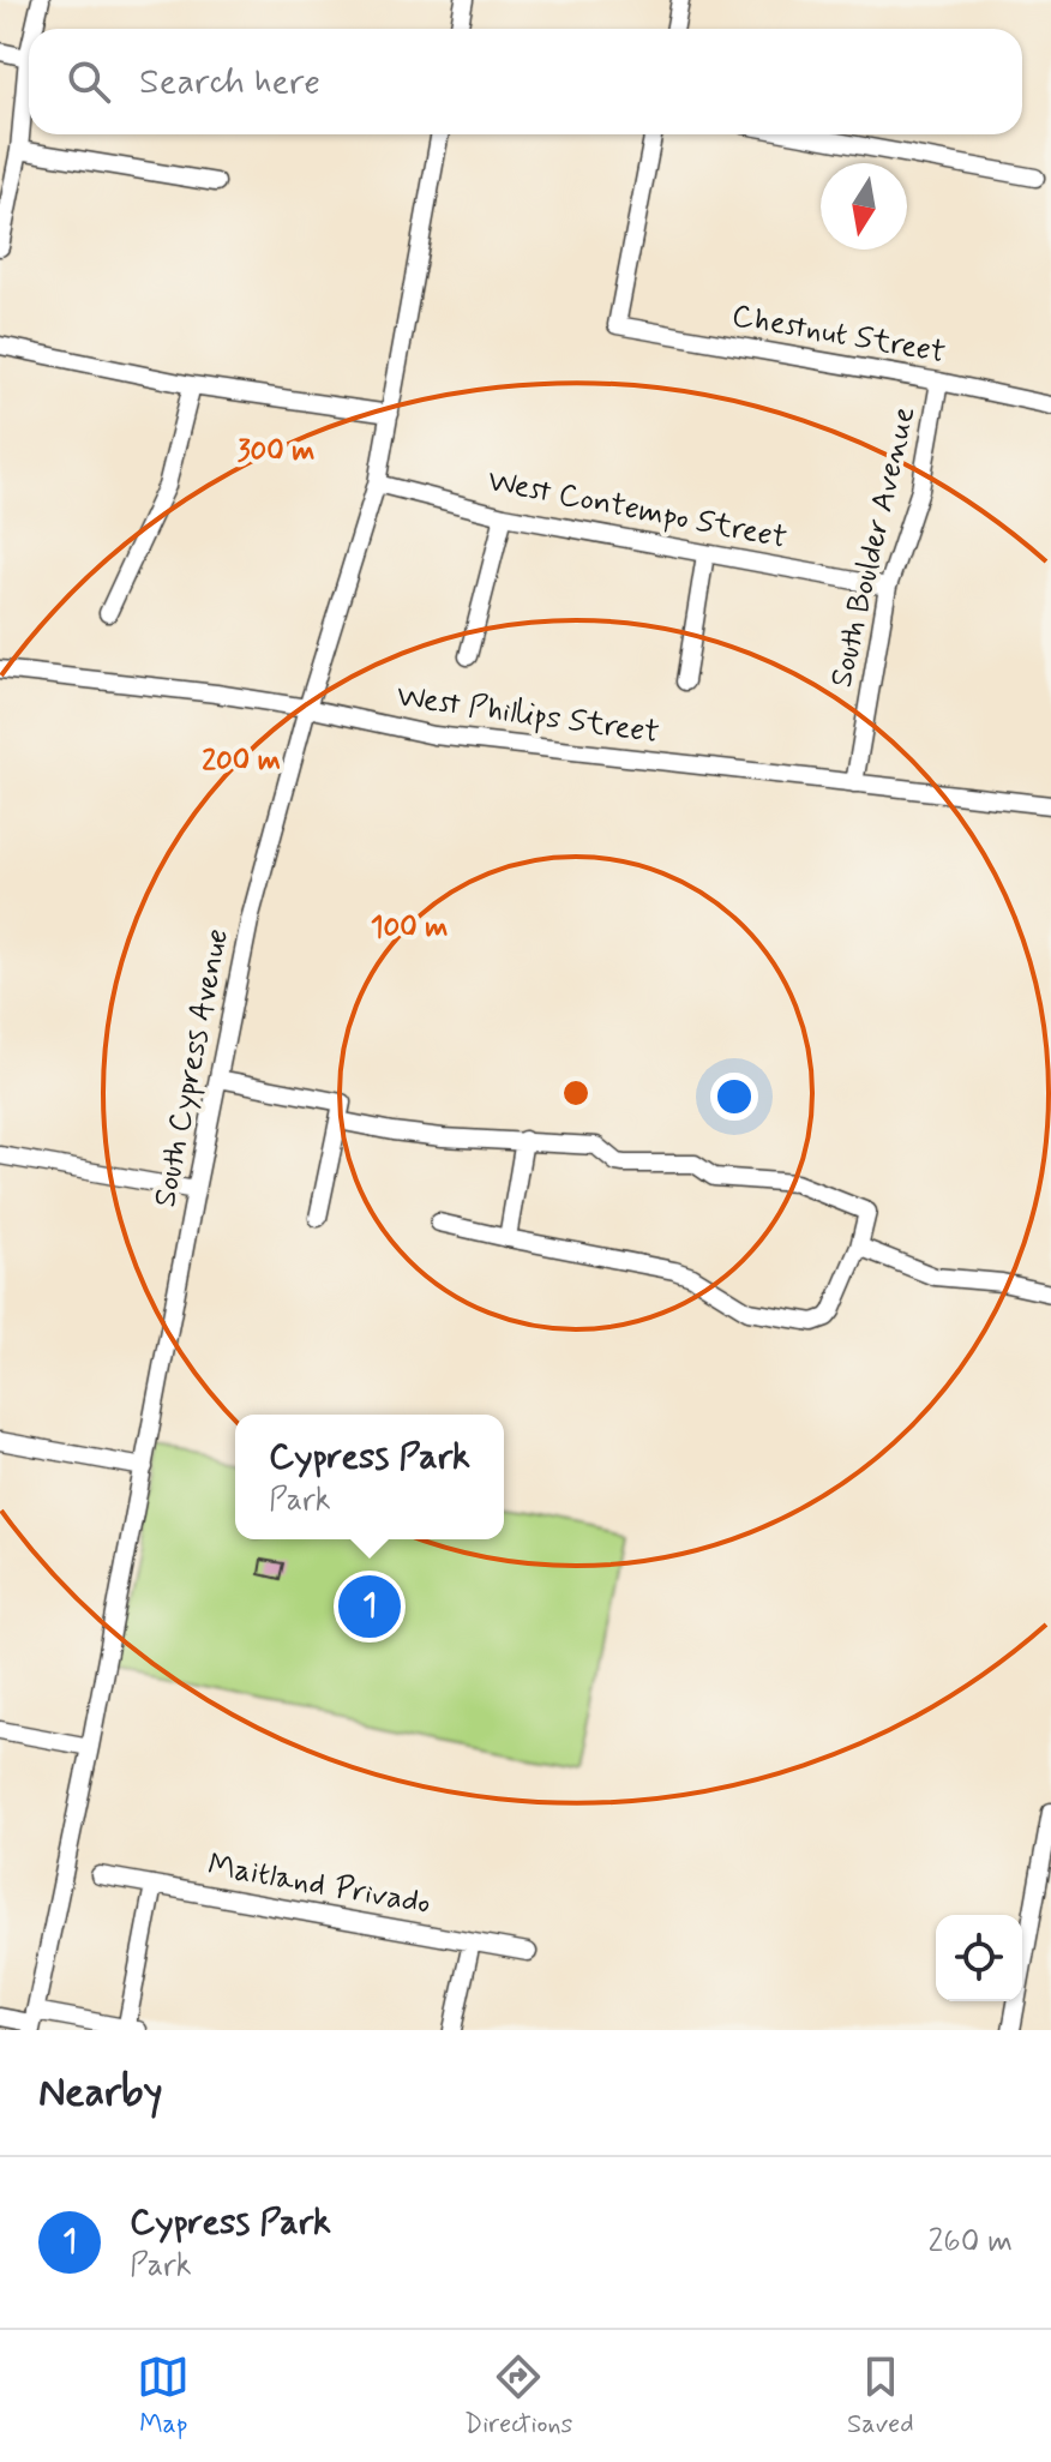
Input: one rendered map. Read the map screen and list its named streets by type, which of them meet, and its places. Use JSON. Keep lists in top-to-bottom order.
{
  "streets": {
    "street": [
      "Chestnut Street",
      "West Contempo Street",
      "South Boulder Avenue",
      "West Phillips Street",
      "South Cypress Avenue",
      "Maitland Privado"
    ]
  },
  "crossings": [
    ["Chestnut Street", "South Boulder Avenue"],
    ["West Contempo Street", "South Boulder Avenue"],
    ["West Contempo Street", "South Cypress Avenue"],
    ["South Boulder Avenue", "West Phillips Street"],
    ["West Phillips Street", "South Cypress Avenue"]
  ],
  "north": "bottom",
  "page": {
    "search": "Search here",
    "popup": ["Cypress Park", "Park"],
    "pins": "1",
    "heading": "Nearby",
    "list": [
      {
        "mark": "1",
        "name": "Cypress Park",
        "note": "Park",
        "value": "260 m"
      }
    ],
    "nav": ["Map", "Directions", "Saved"]
  },
  "rings": ["300 m", "200 m", "100 m"]
}
